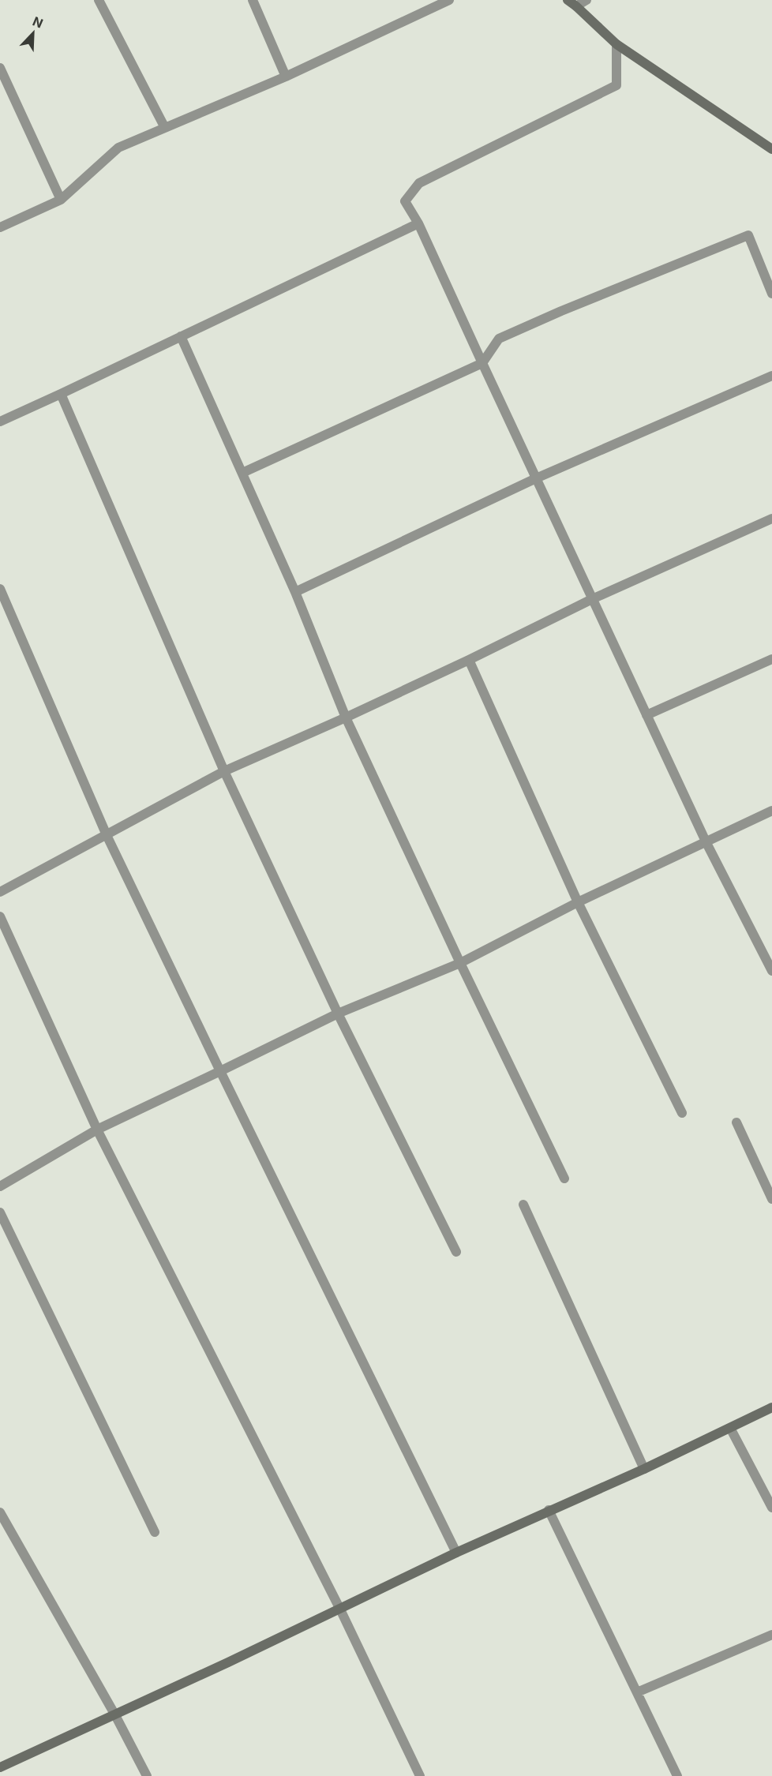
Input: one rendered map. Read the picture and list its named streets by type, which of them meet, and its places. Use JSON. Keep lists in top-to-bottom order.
{
  "north": "top right"
}
